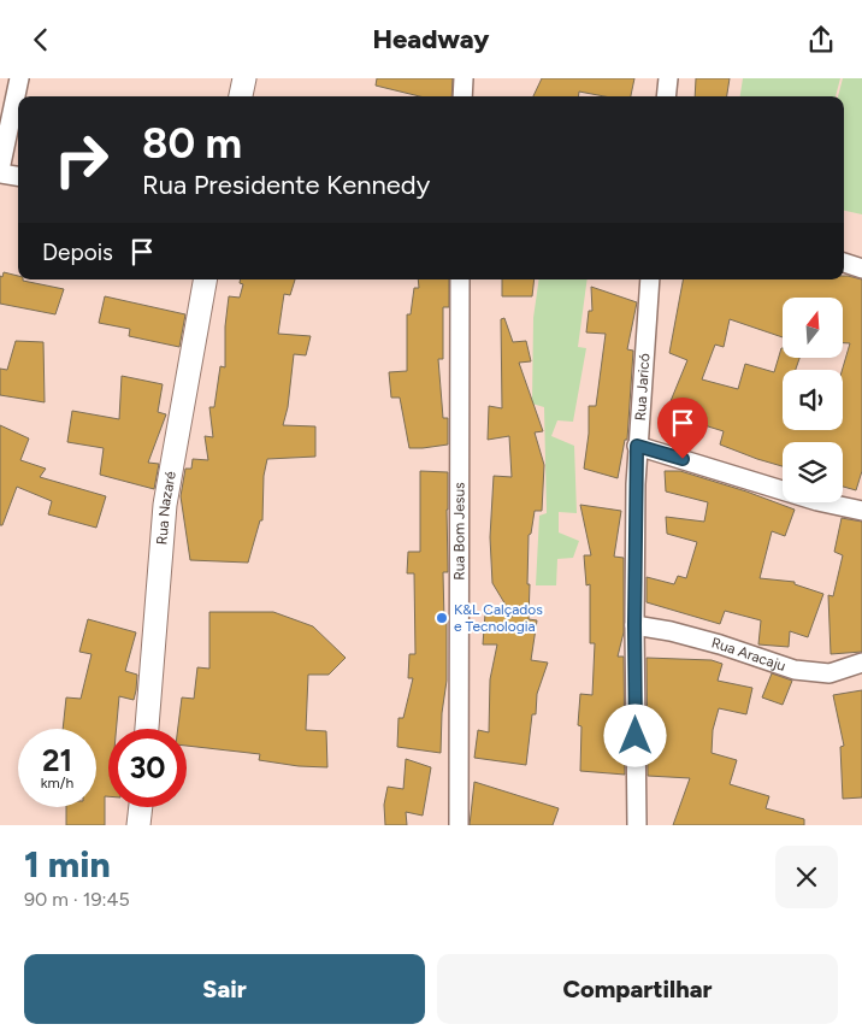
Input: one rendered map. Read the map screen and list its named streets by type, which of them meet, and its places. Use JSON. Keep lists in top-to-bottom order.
{
  "streets": {
    "street": [
      "Rua Jaricó",
      "Rua Nazaré",
      "Rua Bom Jesus",
      "Rua Aracaju"
    ]
  },
  "crossings": [
    ["Rua Jaricó", "Rua Aracaju"]
  ],
  "places": ["K&L Calçados e Tecnologia"],
  "north": "top",
  "page": {
    "header": "Headway",
    "turn": ["80 m", "Rua Presidente Kennedy"],
    "then": "Depois",
    "speed": "21 km/h",
    "limit": "30",
    "heading": ["1 min", "90 m · 19:45"],
    "buttons": ["Sair", "Compartilhar"]
  }
}
